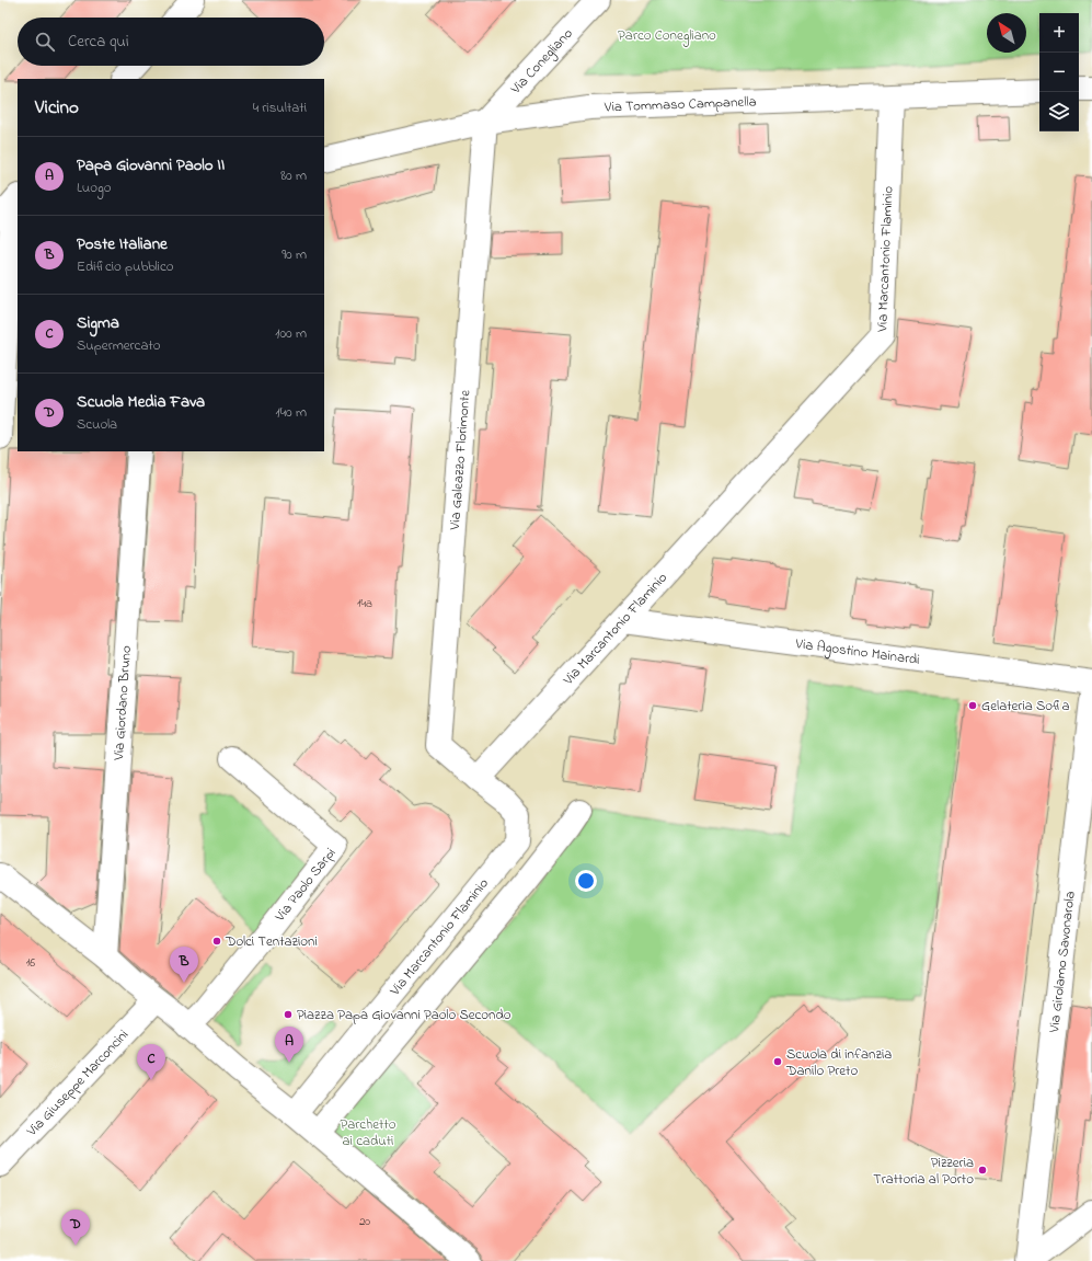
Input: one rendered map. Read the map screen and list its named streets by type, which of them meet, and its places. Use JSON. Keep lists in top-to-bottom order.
{
  "streets": {
    "street": [
      "Via Conegliano",
      "Via Tommaso Campanella",
      "Via Marcantonio Flaminio",
      "Via Galeazzo Florimonte",
      "Via Agostino Mainardi",
      "Via Giordano Bruno",
      "Via Paolo Sarpi",
      "Via Girolamo Savonarola",
      "Via Giuseppe Marconcini"
    ]
  },
  "crossings": [
    ["Via Conegliano", "Via Tommaso Campanella"],
    ["Via Conegliano", "Via Galeazzo Florimonte"],
    ["Via Tommaso Campanella", "Via Marcantonio Flaminio"],
    ["Via Tommaso Campanella", "Via Galeazzo Florimonte"],
    ["Via Marcantonio Flaminio", "Via Galeazzo Florimonte"],
    ["Via Marcantonio Flaminio", "Via Agostino Mainardi"]
  ],
  "parks": ["Parco Conegliano", "Parchetto ai caduti"],
  "places": [
    "Gelateria Sofia",
    "Dolci Tentazioni",
    "Piazza Papa Giovanni Paolo Secondo",
    "Scuola di infanzia Danilo Preto",
    "Pizzeria Trattoria al Porto"
  ],
  "house_numbers": ["14a", "16", "20"],
  "north": "top left",
  "page": {
    "map_buttons": ["+", "−"],
    "search": "Cerca qui",
    "heading": ["Vicino", "4 risultati"],
    "list": [
      {
        "mark": "A",
        "name": "Papa Giovanni Paolo II",
        "note": "Luogo",
        "value": "80 m"
      },
      {
        "mark": "B",
        "name": "Poste Italiane",
        "note": "Edificio pubblico",
        "value": "90 m"
      },
      {
        "mark": "C",
        "name": "Sigma",
        "note": "Supermercato",
        "value": "100 m"
      },
      {
        "mark": "D",
        "name": "Scuola Media Fava",
        "note": "Scuola",
        "value": "140 m"
      }
    ],
    "pins": [
      "B",
      "A",
      "C",
      "D"
    ]
  }
}
